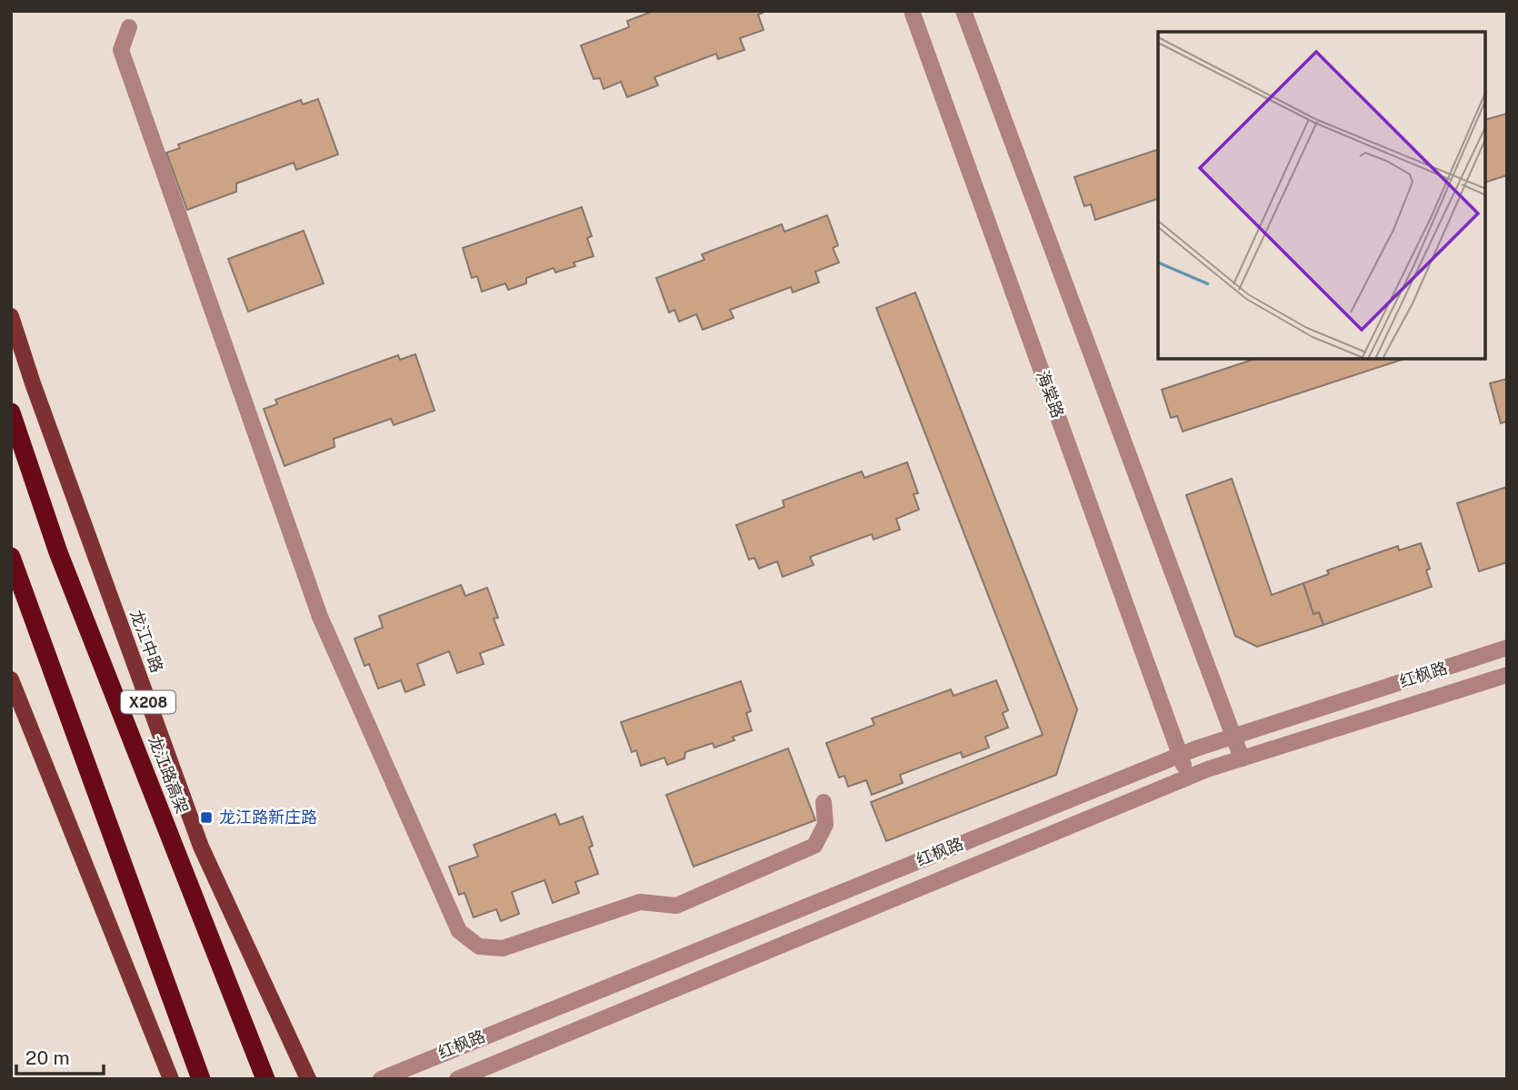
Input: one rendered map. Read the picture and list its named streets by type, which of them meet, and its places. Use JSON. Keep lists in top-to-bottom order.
{
  "streets": {
    "highway": ["龙江路高架"],
    "main road": ["龙江中路", "X208"],
    "street": ["海棠路", "红枫路"]
  },
  "crossings": [
    ["海棠路", "红枫路"]
  ],
  "places": {
    "transit": ["龙江路新庄路"]
  },
  "scale_bar": "20 m"
}
